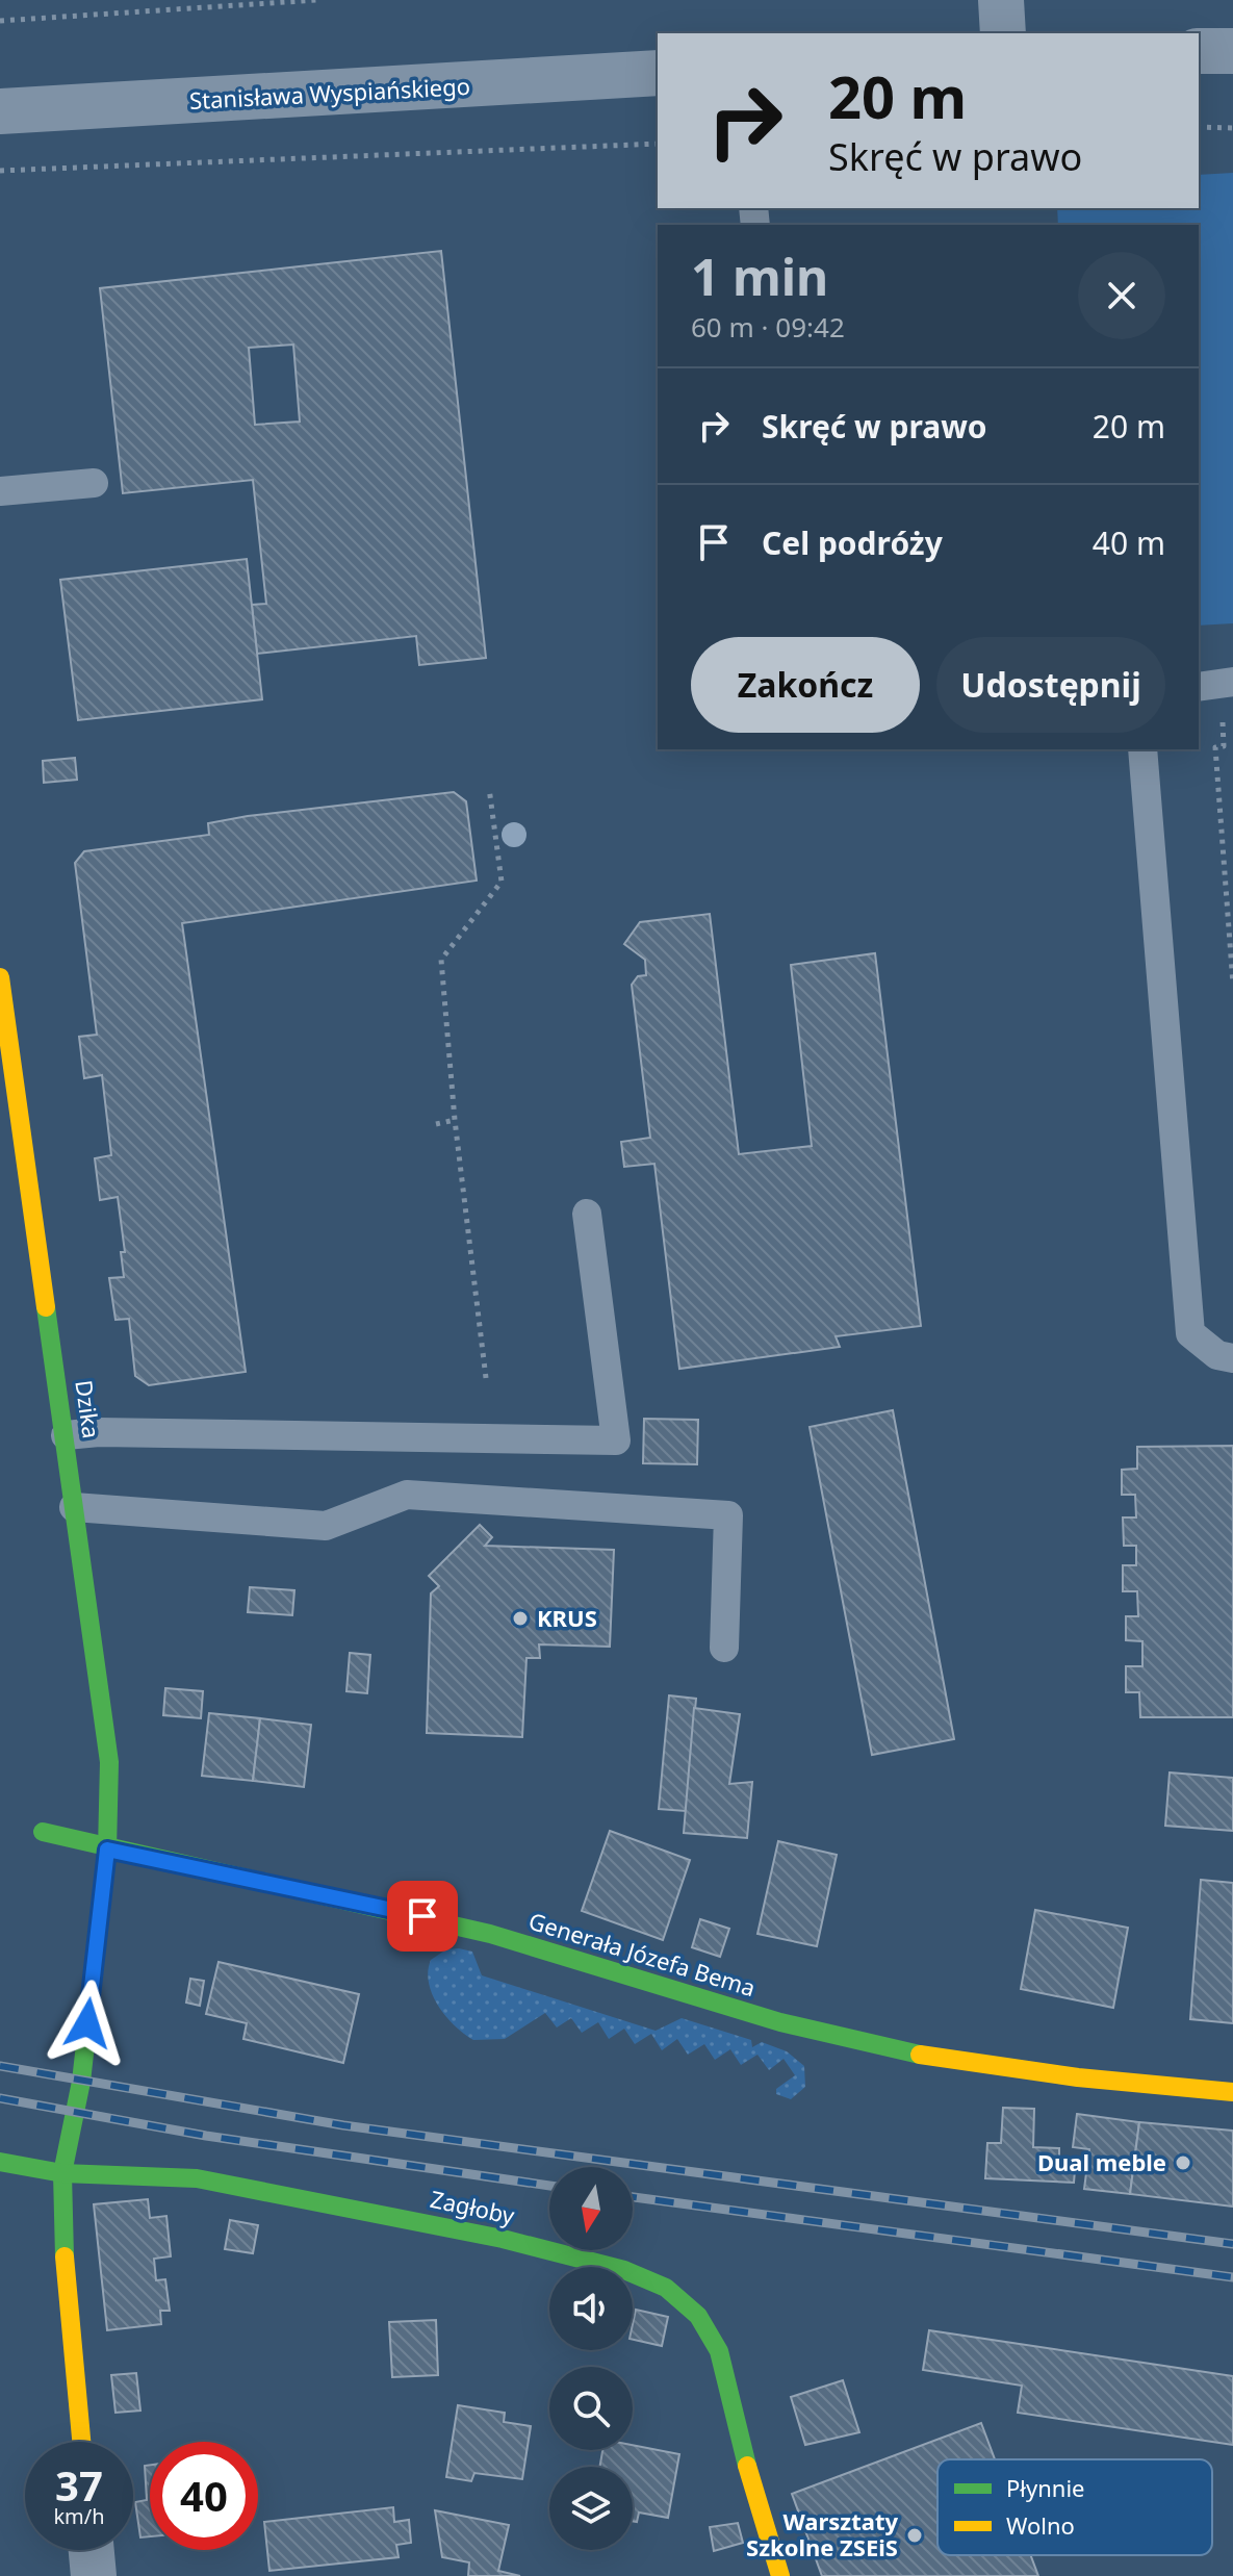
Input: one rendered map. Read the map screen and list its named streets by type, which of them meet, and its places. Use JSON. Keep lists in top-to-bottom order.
{
  "streets": {
    "street": [
      "Stanisława Wyspiańskiego",
      "Dzika",
      "Generała Józefa Bema",
      "Zagłoby"
    ]
  },
  "crossings": [
    ["Dzika", "Generała Józefa Bema"],
    ["Dzika", "Zagłoby"]
  ],
  "places": ["KRUS", "Dual meble", "Warsztaty Szkolne ZSEiS"],
  "legend": ["Płynnie", "Wolno"],
  "north": "bottom",
  "page": {
    "turn": ["20 m", "Skręć w prawo"],
    "heading": ["1 min", "60 m · 09:42"],
    "list": [
      {
        "name": "Skręć w prawo",
        "value": "20 m"
      },
      {
        "name": "Cel podróży",
        "value": "40 m"
      }
    ],
    "buttons": ["Zakończ", "Udostępnij"],
    "speed": "37 km/h",
    "limit": "40"
  }
}
